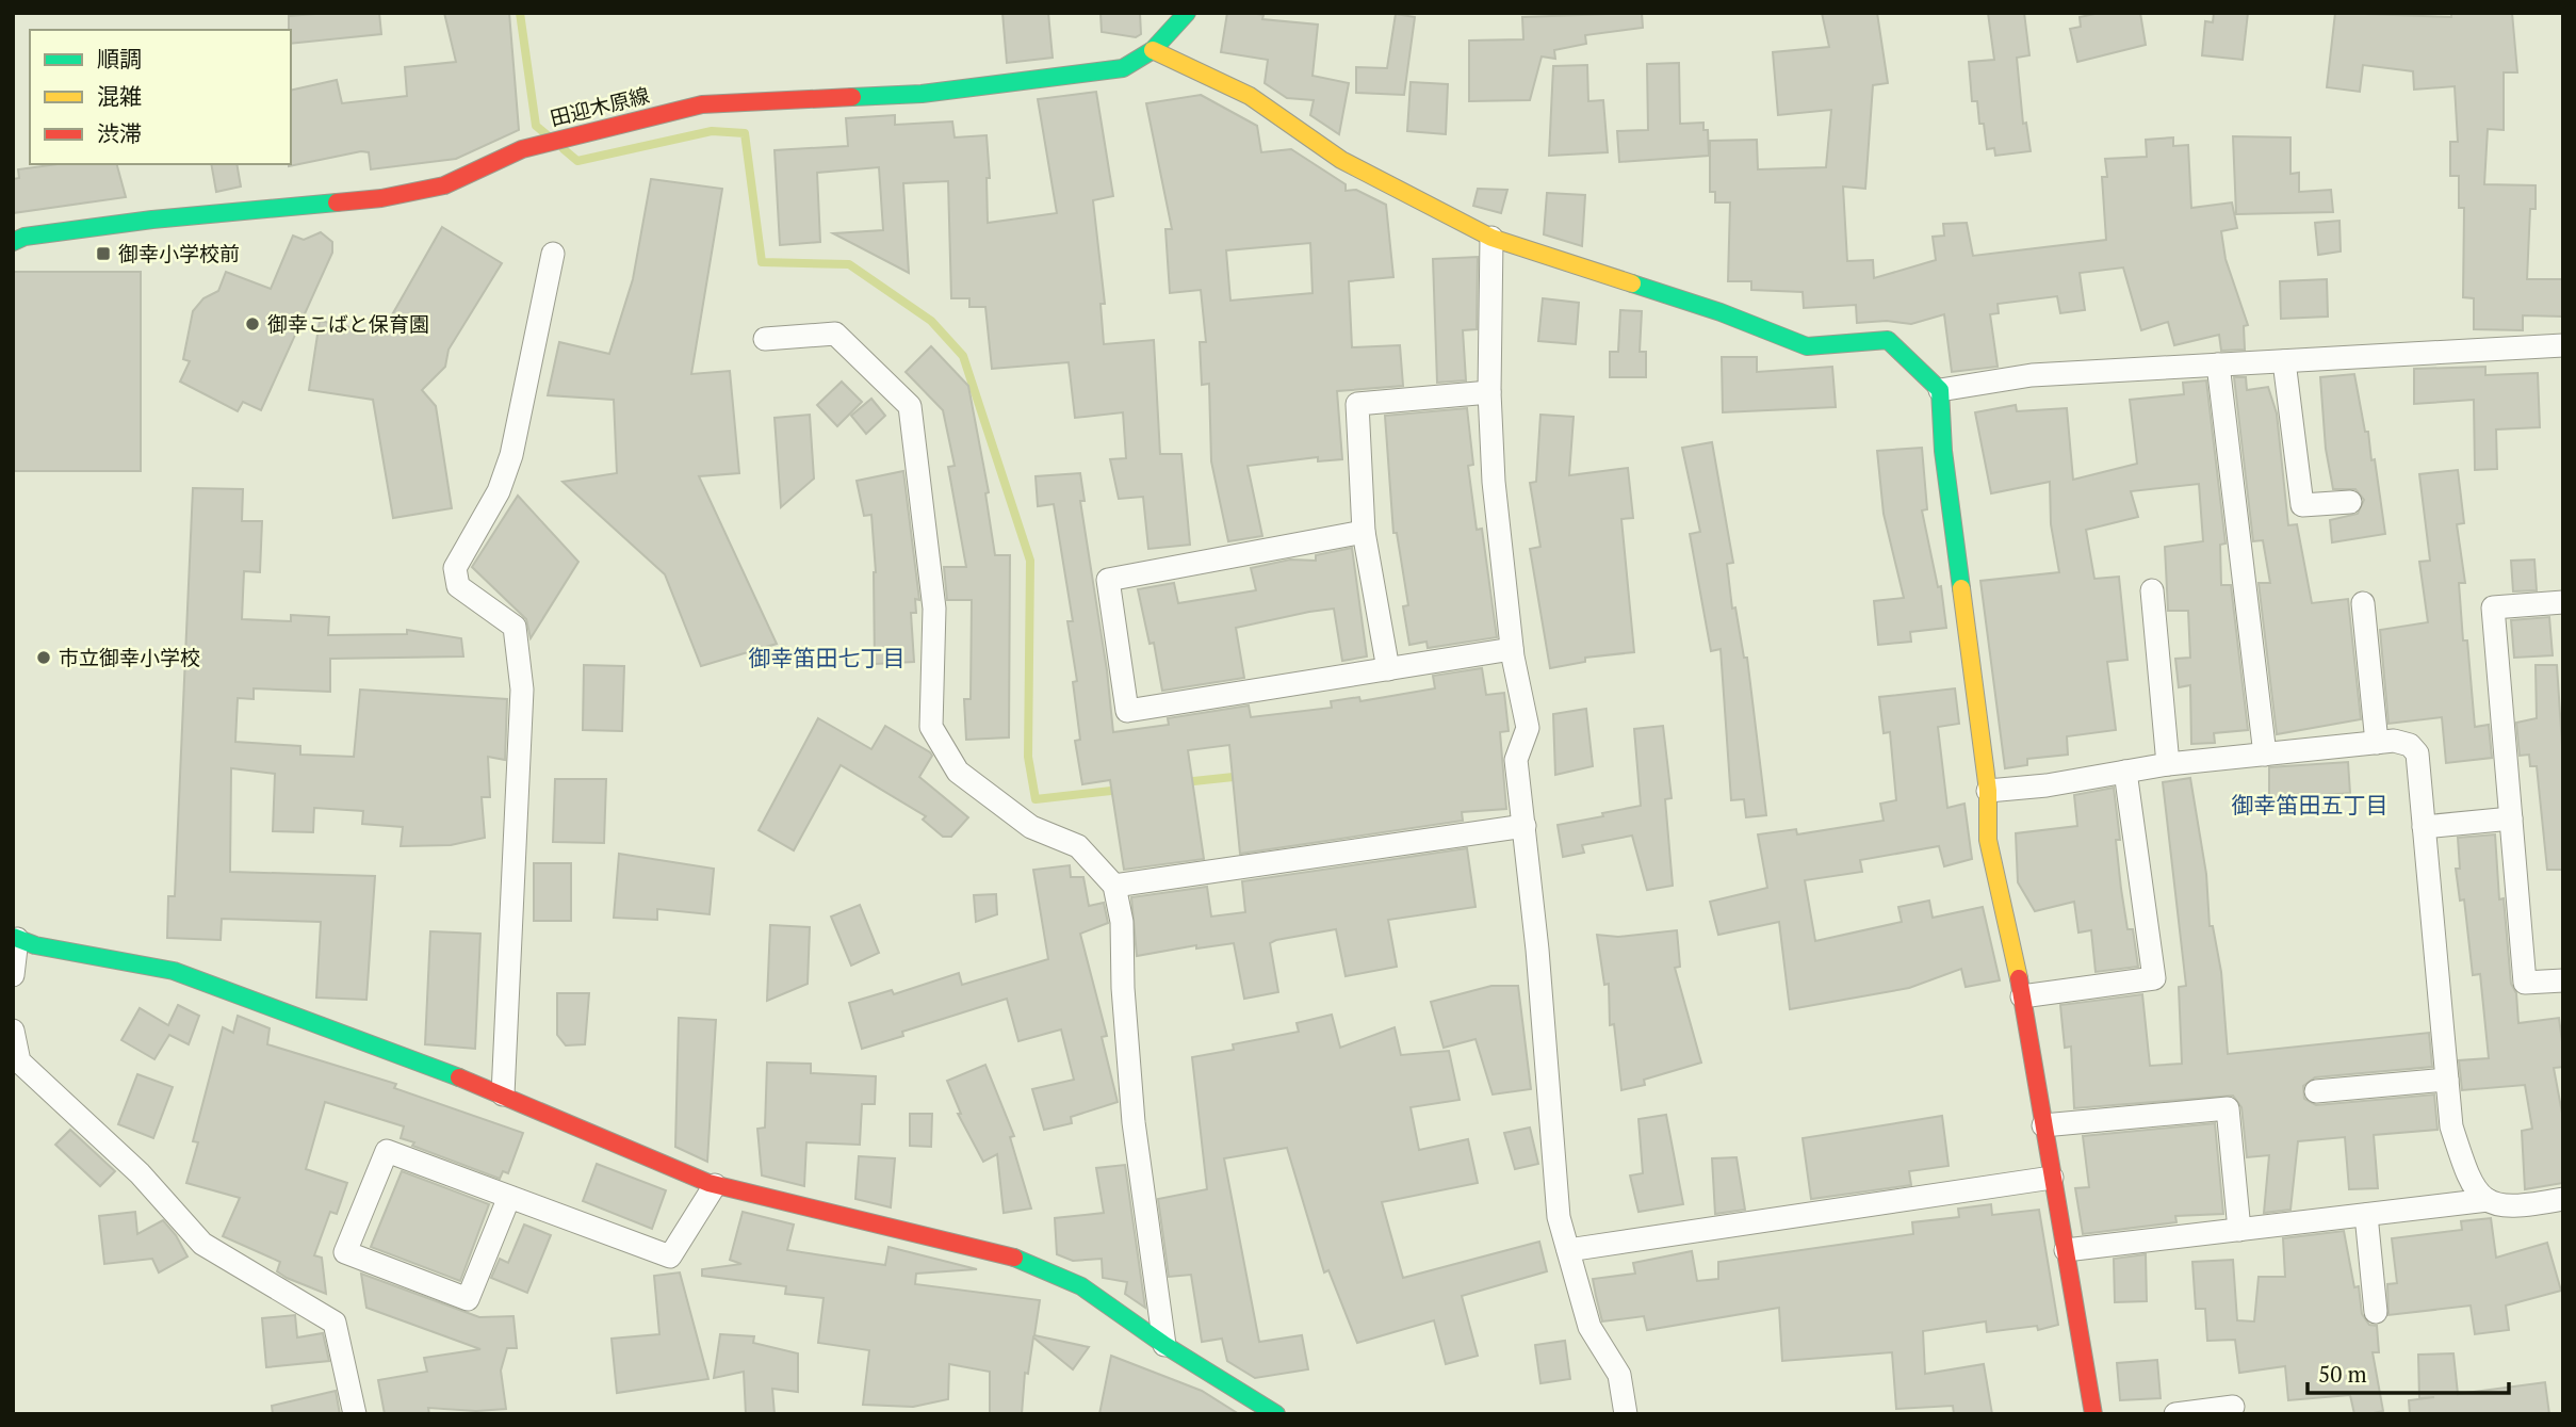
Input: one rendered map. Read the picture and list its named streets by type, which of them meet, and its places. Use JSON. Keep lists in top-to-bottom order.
{
  "streets": {
    "street": ["田迎木原線"]
  },
  "districts": ["御幸笛田七丁目", "御幸笛田五丁目"],
  "places": {
    "transit": ["御幸小学校前"],
    "other": ["御幸こばと保育園", "市立御幸小学校"]
  },
  "legend": ["順調", "混雑", "渋滞"],
  "scale_bar": "50 m"
}
